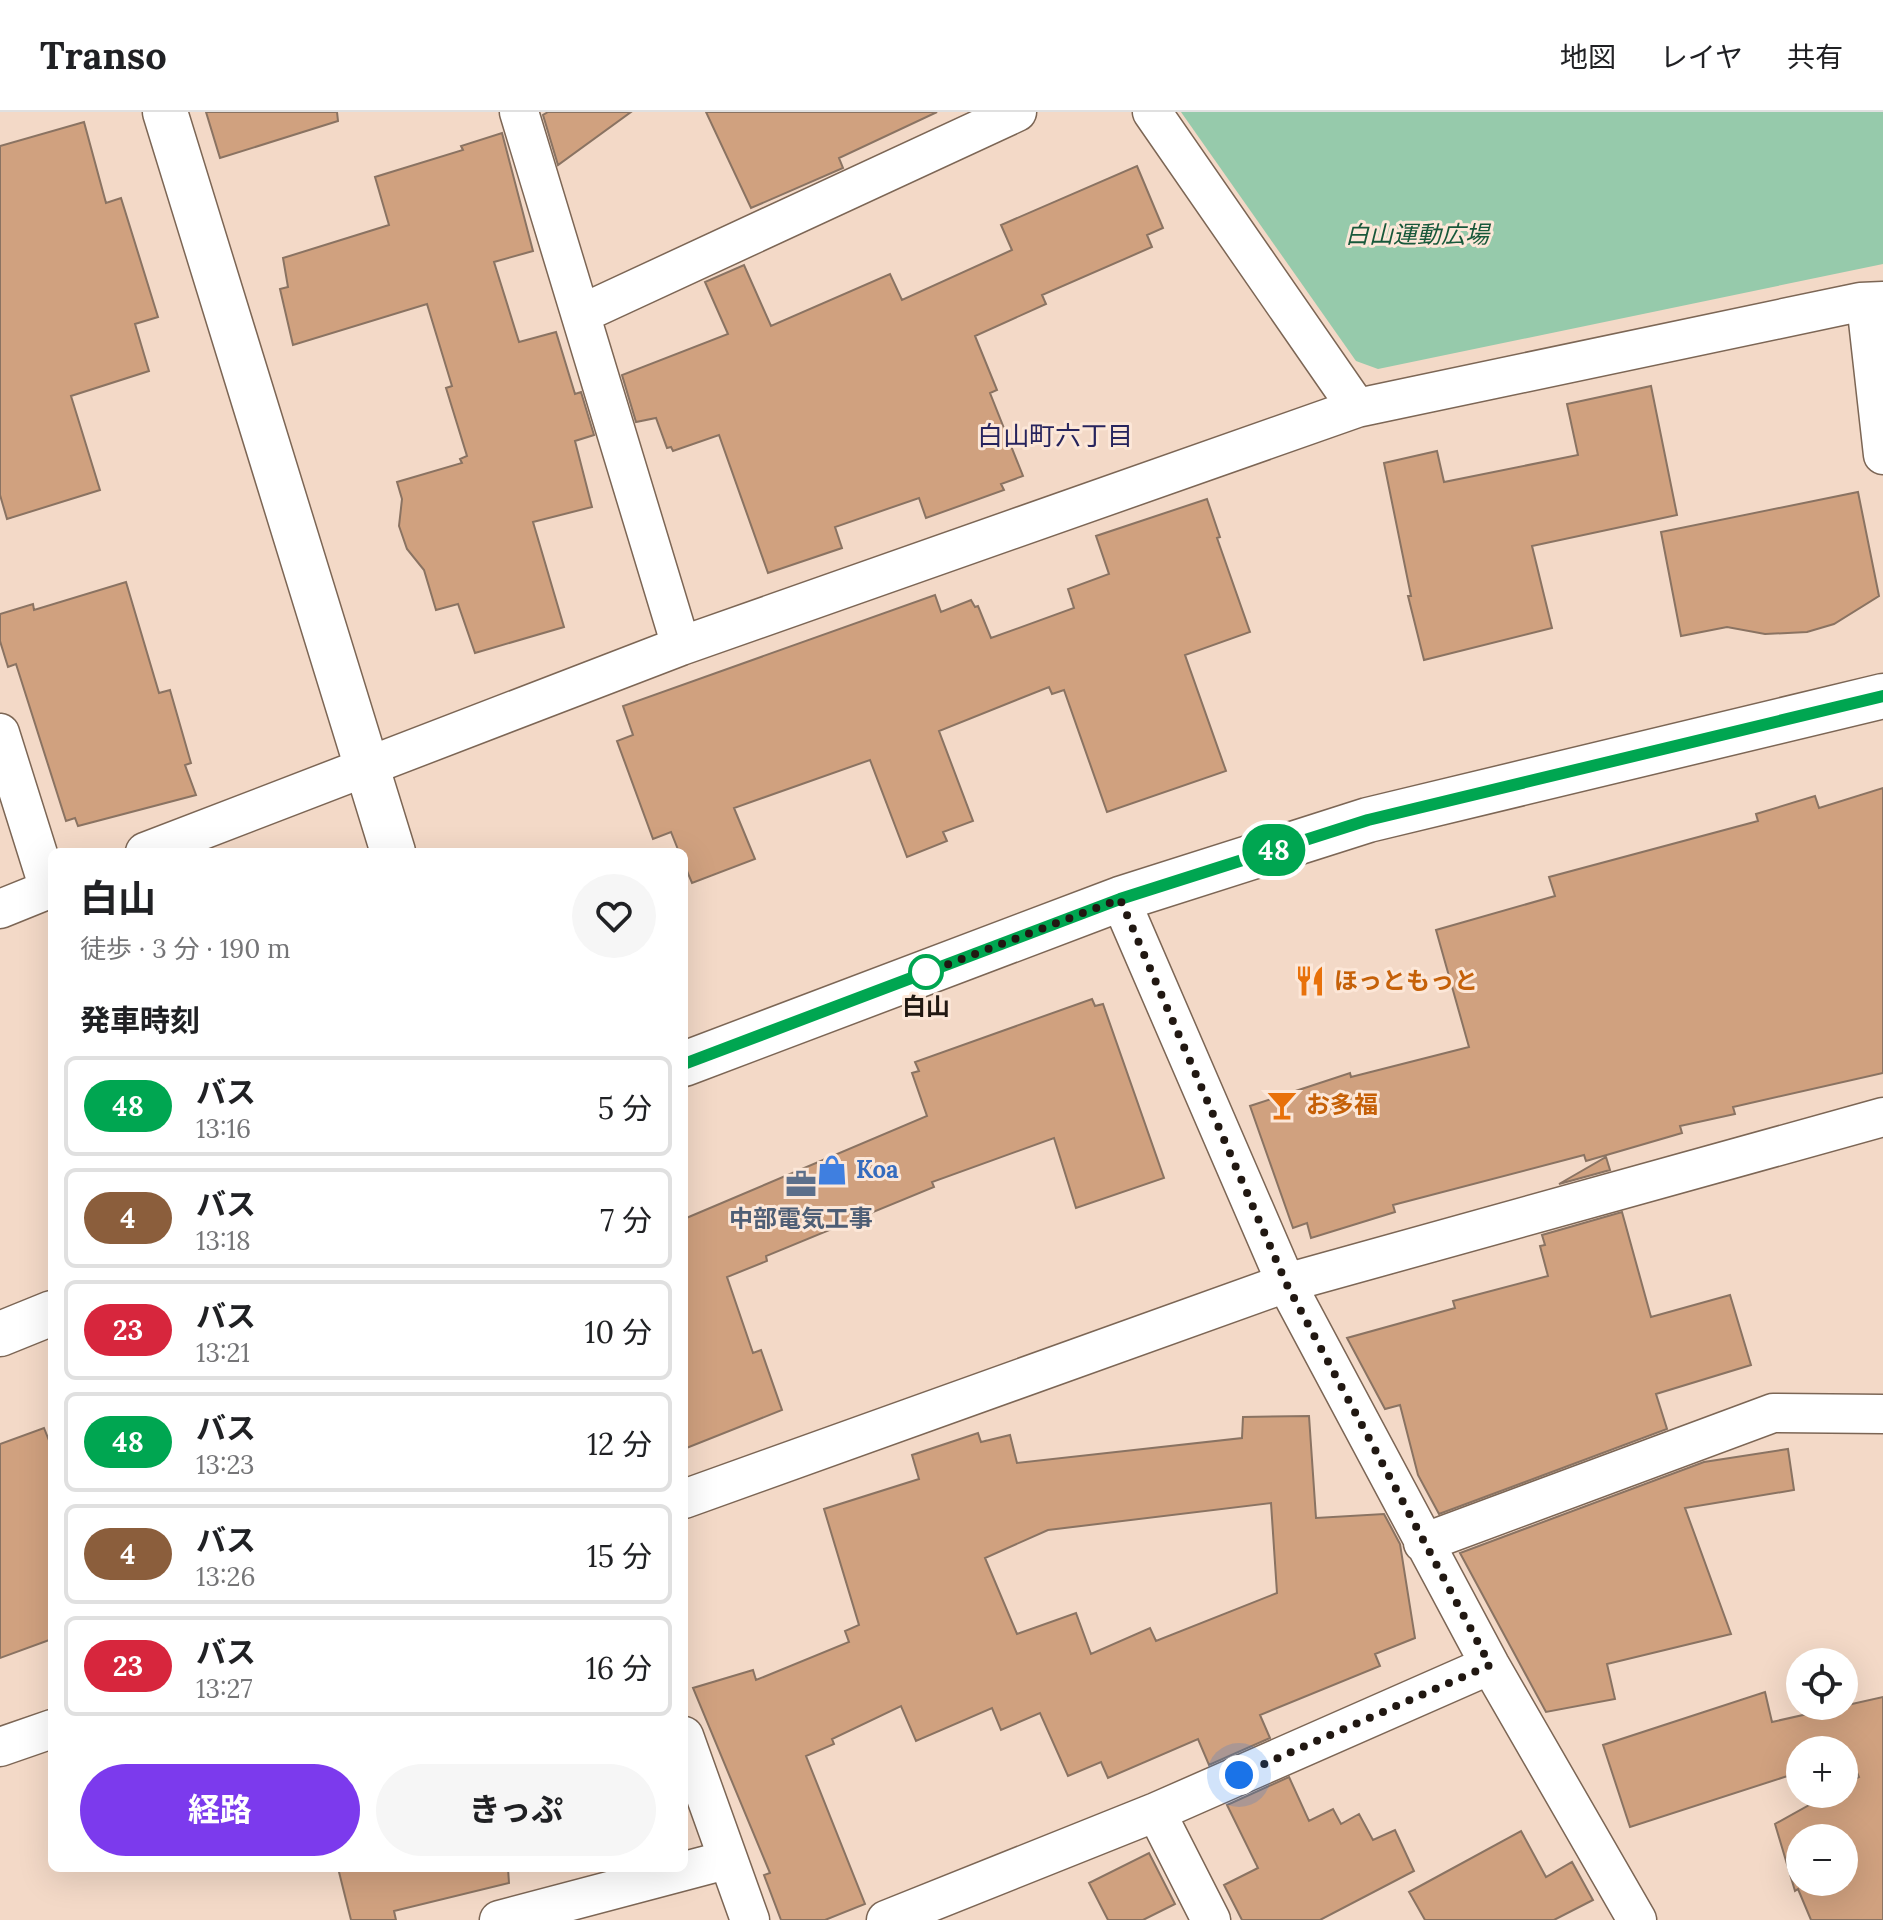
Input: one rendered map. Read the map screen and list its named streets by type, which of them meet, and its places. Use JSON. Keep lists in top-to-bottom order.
{
  "districts": ["白山町六丁目"],
  "parks": ["白山運動広場"],
  "places": {
    "other": ["白山"],
    "restaurant": ["ほっともっと"],
    "bar": ["お多福"],
    "shop": ["Koa"],
    "office": ["中部電気工事"]
  },
  "lines": ["bus line 48"],
  "page": {
    "header": "Transo",
    "nav": ["地図", "レイヤ", "共有"],
    "on_map": "48",
    "heading": [
      ["白山", "徒歩 · 3 分 · 190 m"],
      "発車時刻"
    ],
    "list": [
      {
        "mark": "48",
        "name": "バス",
        "note": "13:16",
        "value": "5 分"
      },
      {
        "mark": "4",
        "name": "バス",
        "note": "13:18",
        "value": "7 分"
      },
      {
        "mark": "23",
        "name": "バス",
        "note": "13:21",
        "value": "10 分"
      },
      {
        "mark": "48",
        "name": "バス",
        "note": "13:23",
        "value": "12 分"
      },
      {
        "mark": "4",
        "name": "バス",
        "note": "13:26",
        "value": "15 分"
      },
      {
        "mark": "23",
        "name": "バス",
        "note": "13:27",
        "value": "16 分"
      }
    ],
    "map_buttons": ["+", "−"],
    "buttons": ["経路", "きっぷ"]
  }
}
